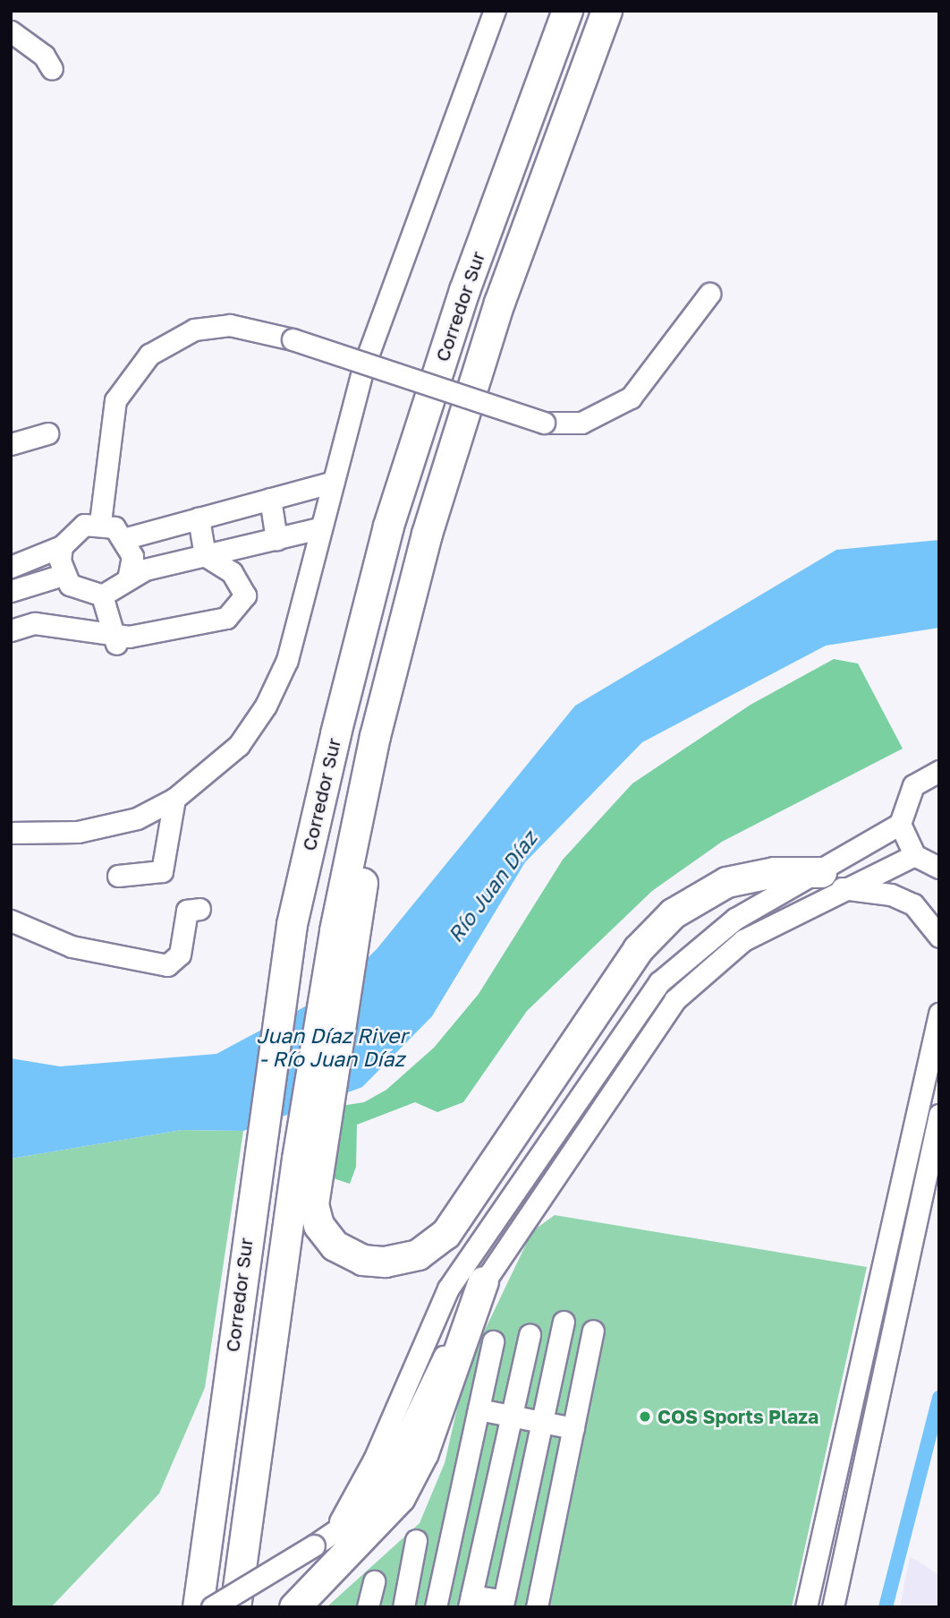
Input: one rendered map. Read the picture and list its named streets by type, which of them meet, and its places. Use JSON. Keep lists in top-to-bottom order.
{
  "streets": {
    "highway": ["Corredor Sur"]
  },
  "water": ["Río Juan Díaz", "Juan Díaz River - Río Juan Díaz"],
  "places": ["COS Sports Plaza"]
}
